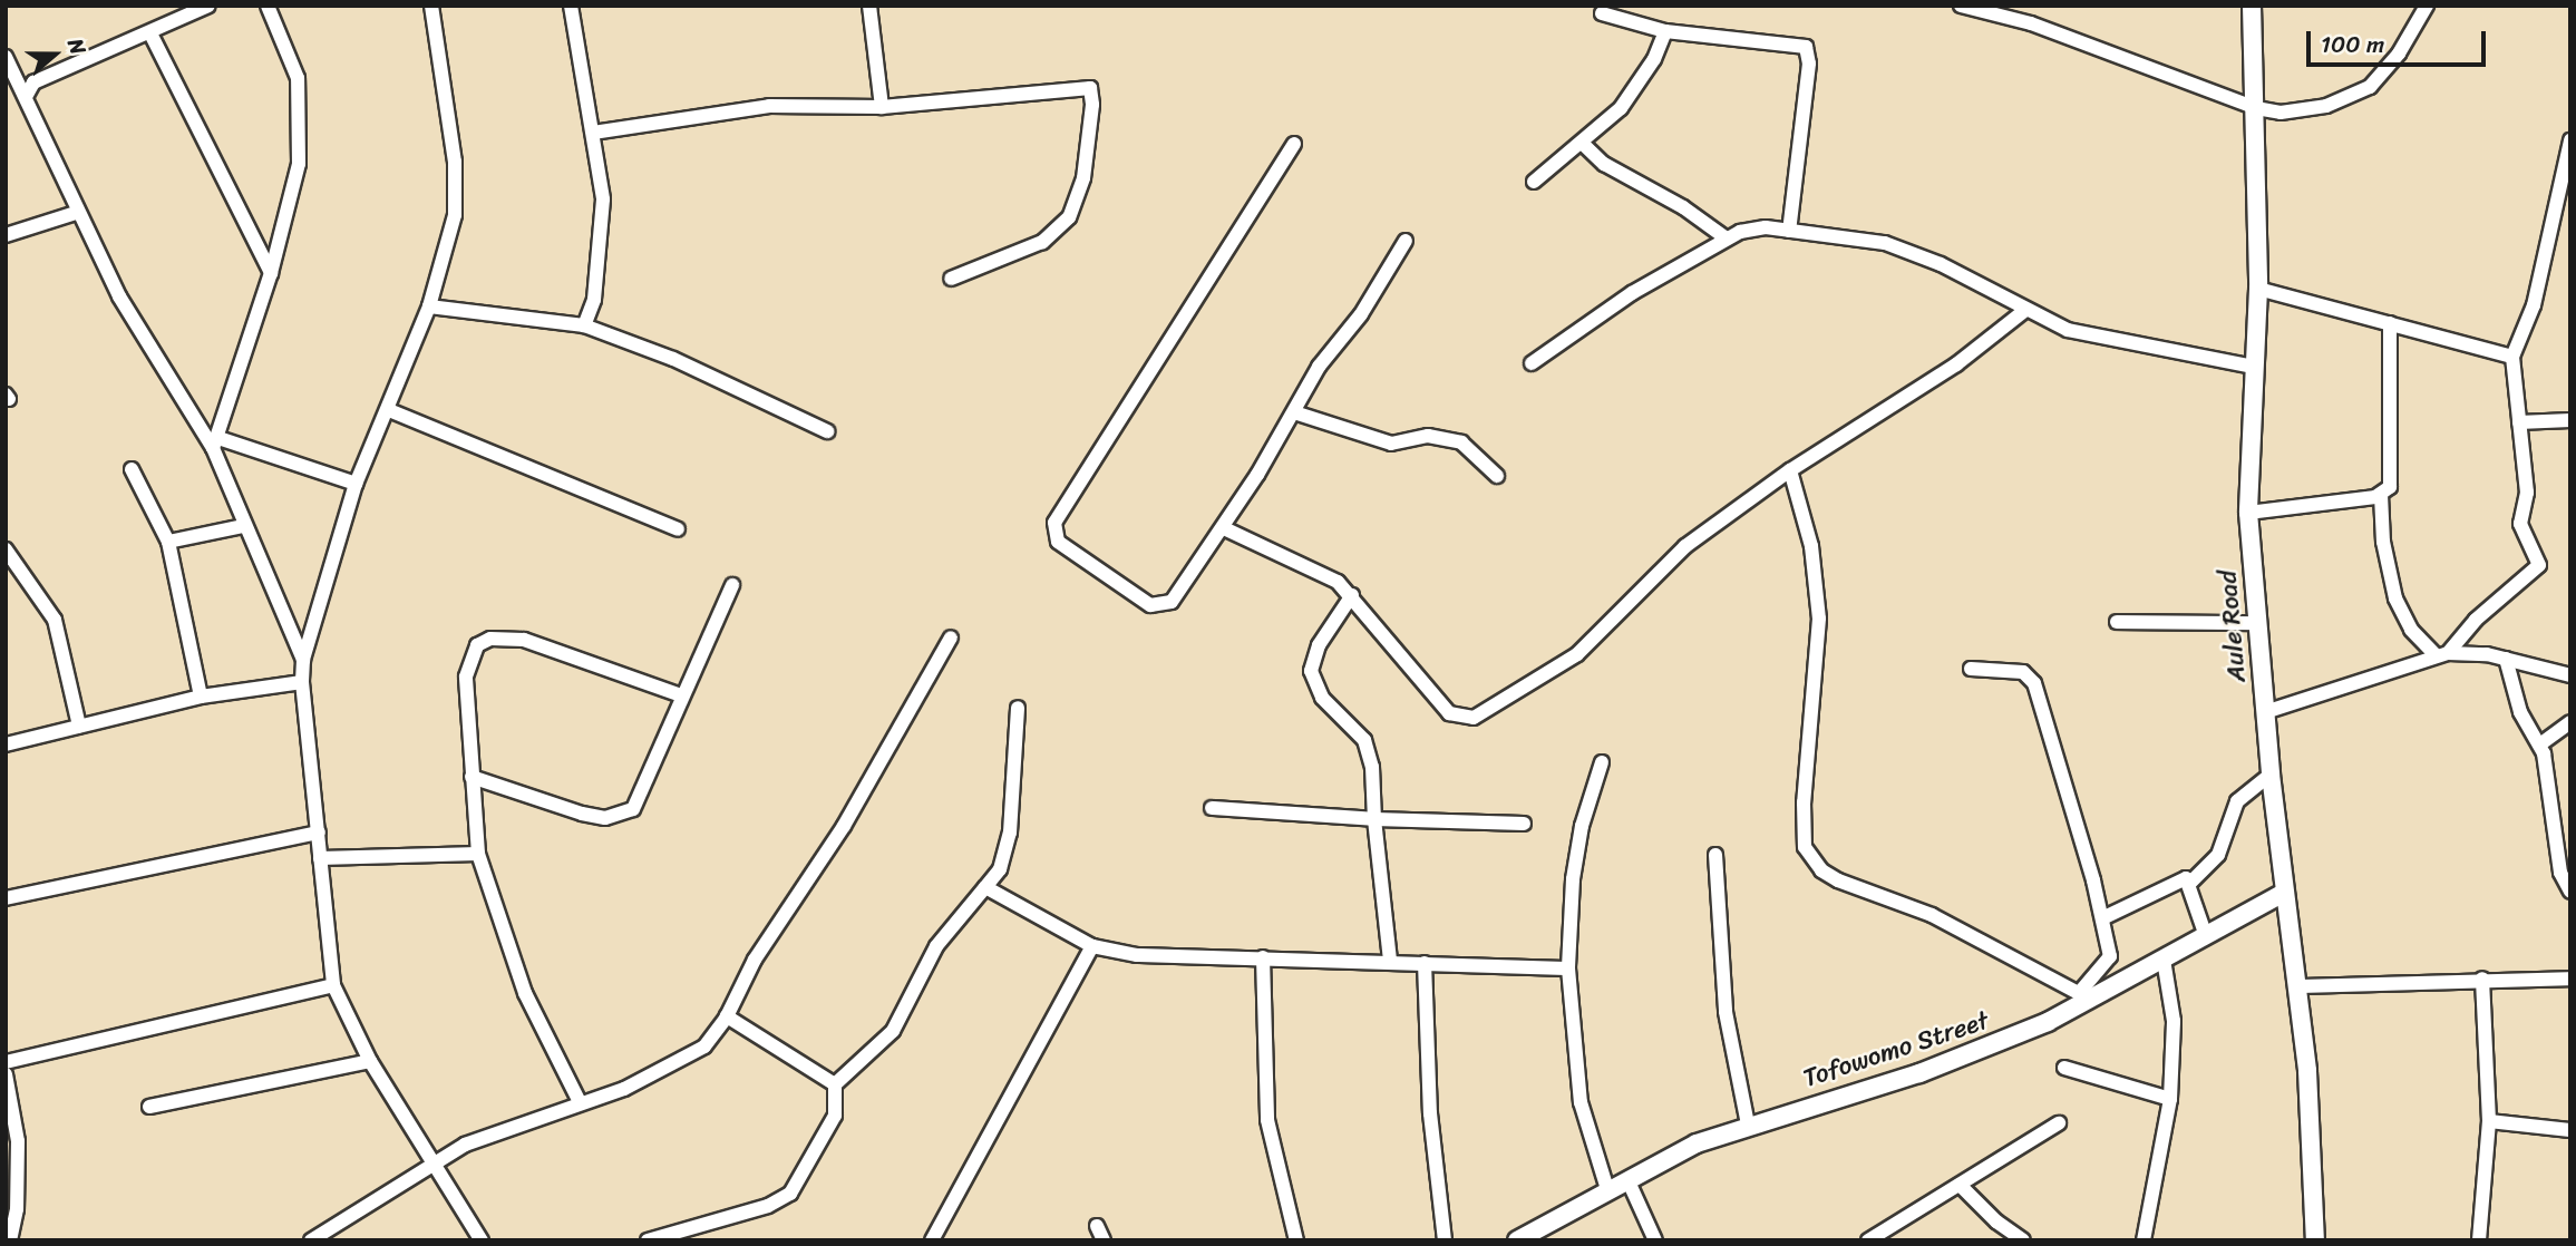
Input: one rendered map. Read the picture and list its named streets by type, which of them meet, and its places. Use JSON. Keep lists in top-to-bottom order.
{
  "streets": {
    "street": ["Aule Road", "Tofowomo Street"]
  },
  "crossings": [
    ["Aule Road", "Tofowomo Street"]
  ],
  "scale_bar": "100 m",
  "north": "right"
}
